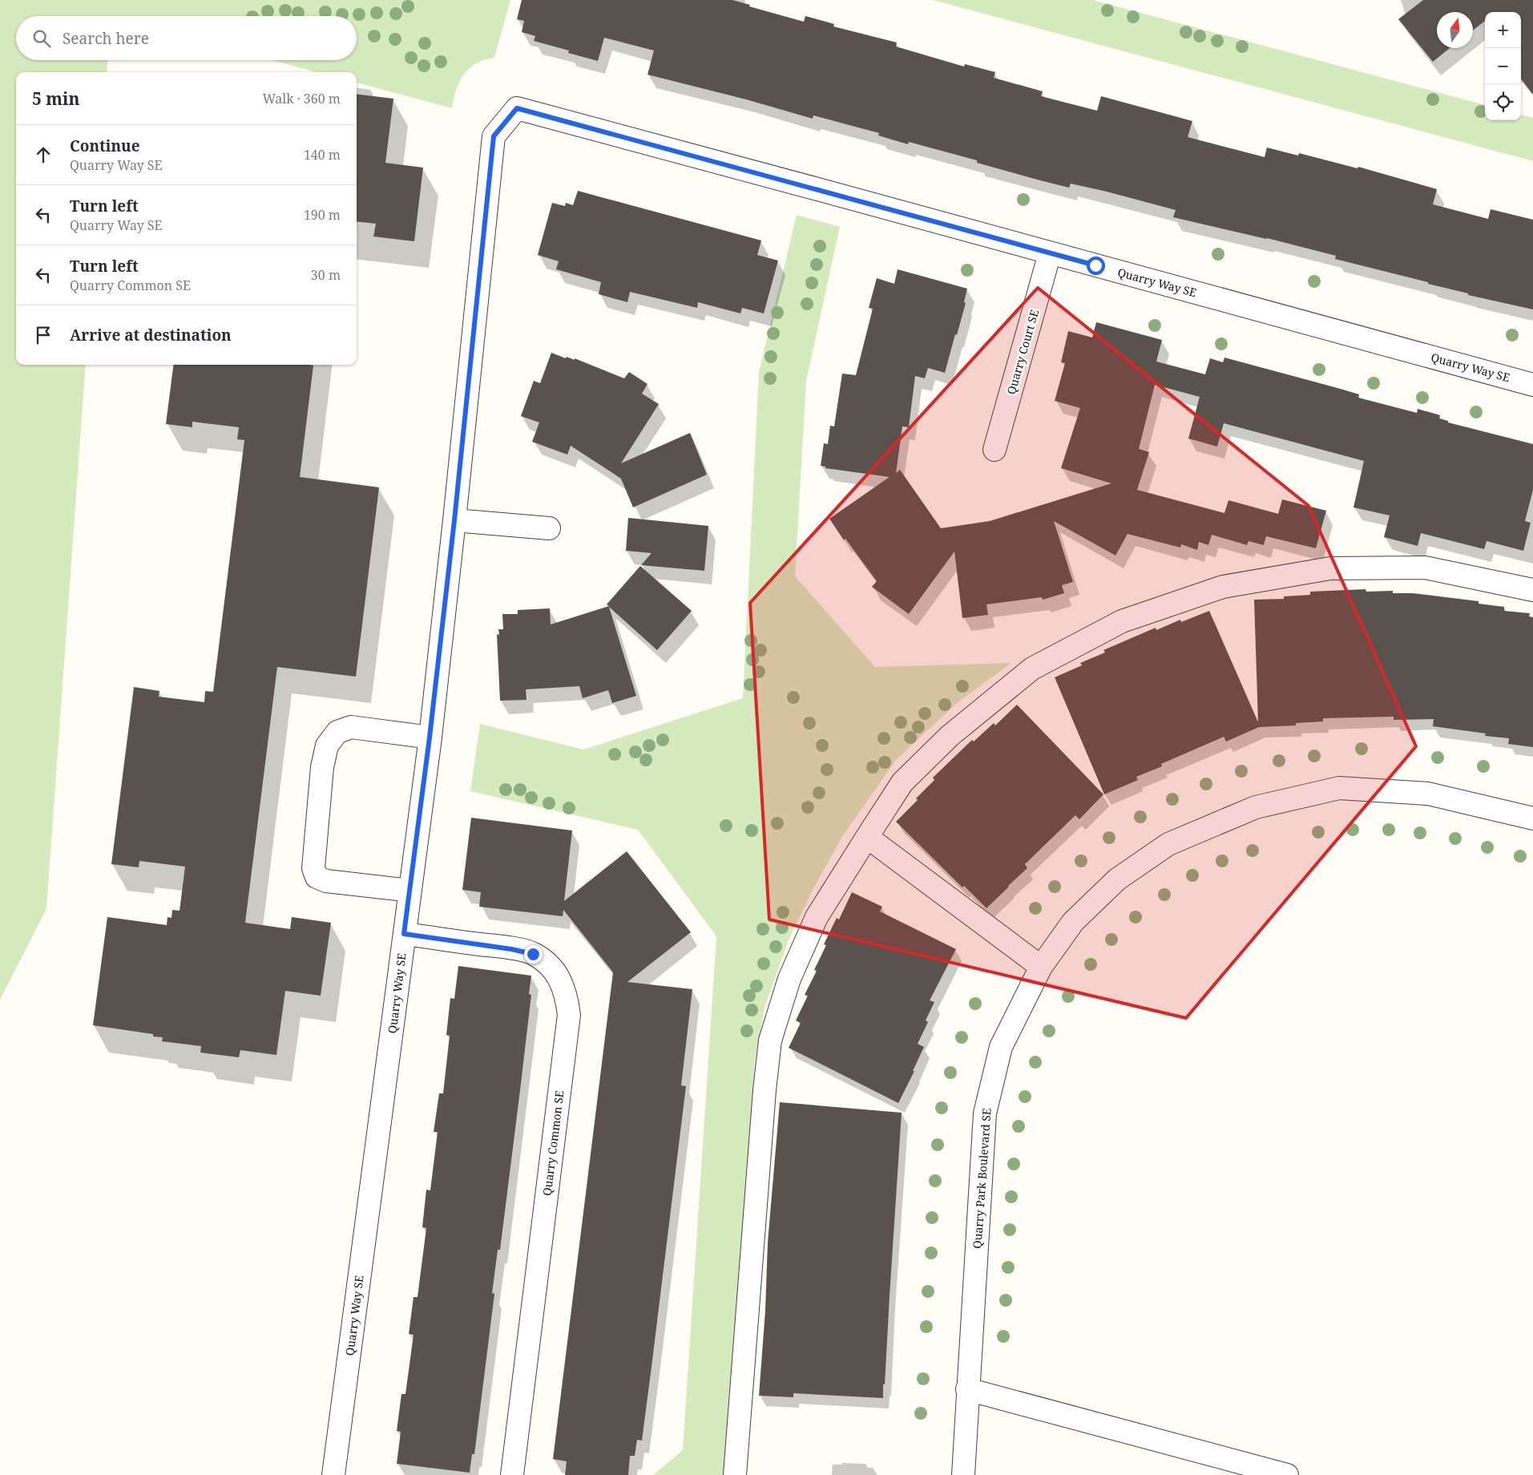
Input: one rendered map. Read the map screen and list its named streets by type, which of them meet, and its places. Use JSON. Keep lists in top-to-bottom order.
{
  "streets": {
    "street": [
      "Quarry Way SE",
      "Quarry Court SE",
      "Quarry Common SE",
      "Quarry Park Boulevard SE"
    ]
  },
  "crossings": [
    ["Quarry Way SE", "Quarry Court SE"],
    ["Quarry Way SE", "Quarry Common SE"]
  ],
  "north": "top",
  "page": {
    "map_buttons": ["+", "−"],
    "search": "Search here",
    "heading": ["5 min", "Walk · 360 m"],
    "list": [
      ["Continue", "Quarry Way SE", "140 m"],
      ["Turn left", "Quarry Way SE", "190 m"],
      ["Turn left", "Quarry Common SE", "30 m"],
      "Arrive at destination"
    ]
  }
}
